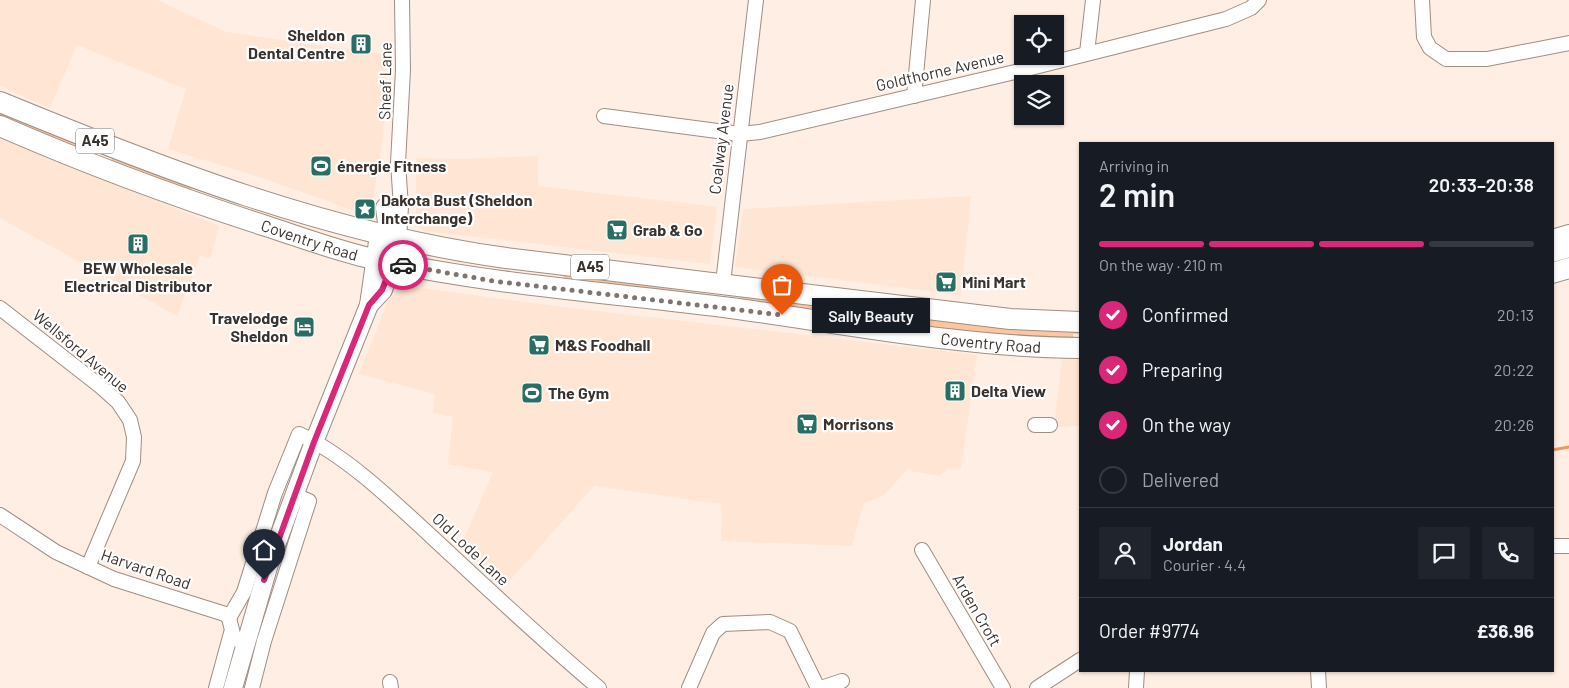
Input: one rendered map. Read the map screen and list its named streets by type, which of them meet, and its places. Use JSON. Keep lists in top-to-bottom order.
{
  "streets": {
    "highway": ["A45", "Coventry Road"],
    "street": [
      "Goldthorne Avenue",
      "Sheaf Lane",
      "Coalway Avenue",
      "Wellsford Avenue",
      "Old Lode Lane",
      "Harvard Road",
      "Arden Croft"
    ]
  },
  "crossings": [
    ["Goldthorne Avenue", "Coalway Avenue"],
    ["Coalway Avenue", "Coventry Road"],
    ["A45", "Coventry Road"],
    ["Wellsford Avenue", "Harvard Road"]
  ],
  "places": {
    "building": ["Sheldon Dental Centre", "BEW Wholesale Electrical Distributor", "Delta View"],
    "sports": ["énergie Fitness", "The Gym"],
    "place": ["Dakota Bust (Sheldon Interchange)"],
    "supermarket": [
      "Grab & Go",
      "Mini Mart",
      "M&S Foodhall",
      "Morrisons"
    ],
    "other": ["Sally Beauty"],
    "hotel": ["Travelodge Sheldon"]
  },
  "page": {
    "heading": ["2 min", "Arriving in", "20:33–20:38"],
    "panel": [
      "Jordan",
      "Courier · 4.4",
      "Order #9774",
      "£36.96"
    ],
    "bar": "On the way · 210 m",
    "list": [
      ["Confirmed", "20:13"],
      ["Preparing", "20:22"],
      ["On the way", "20:26"],
      "Delivered"
    ],
    "bubble": "Sally Beauty"
  }
}
